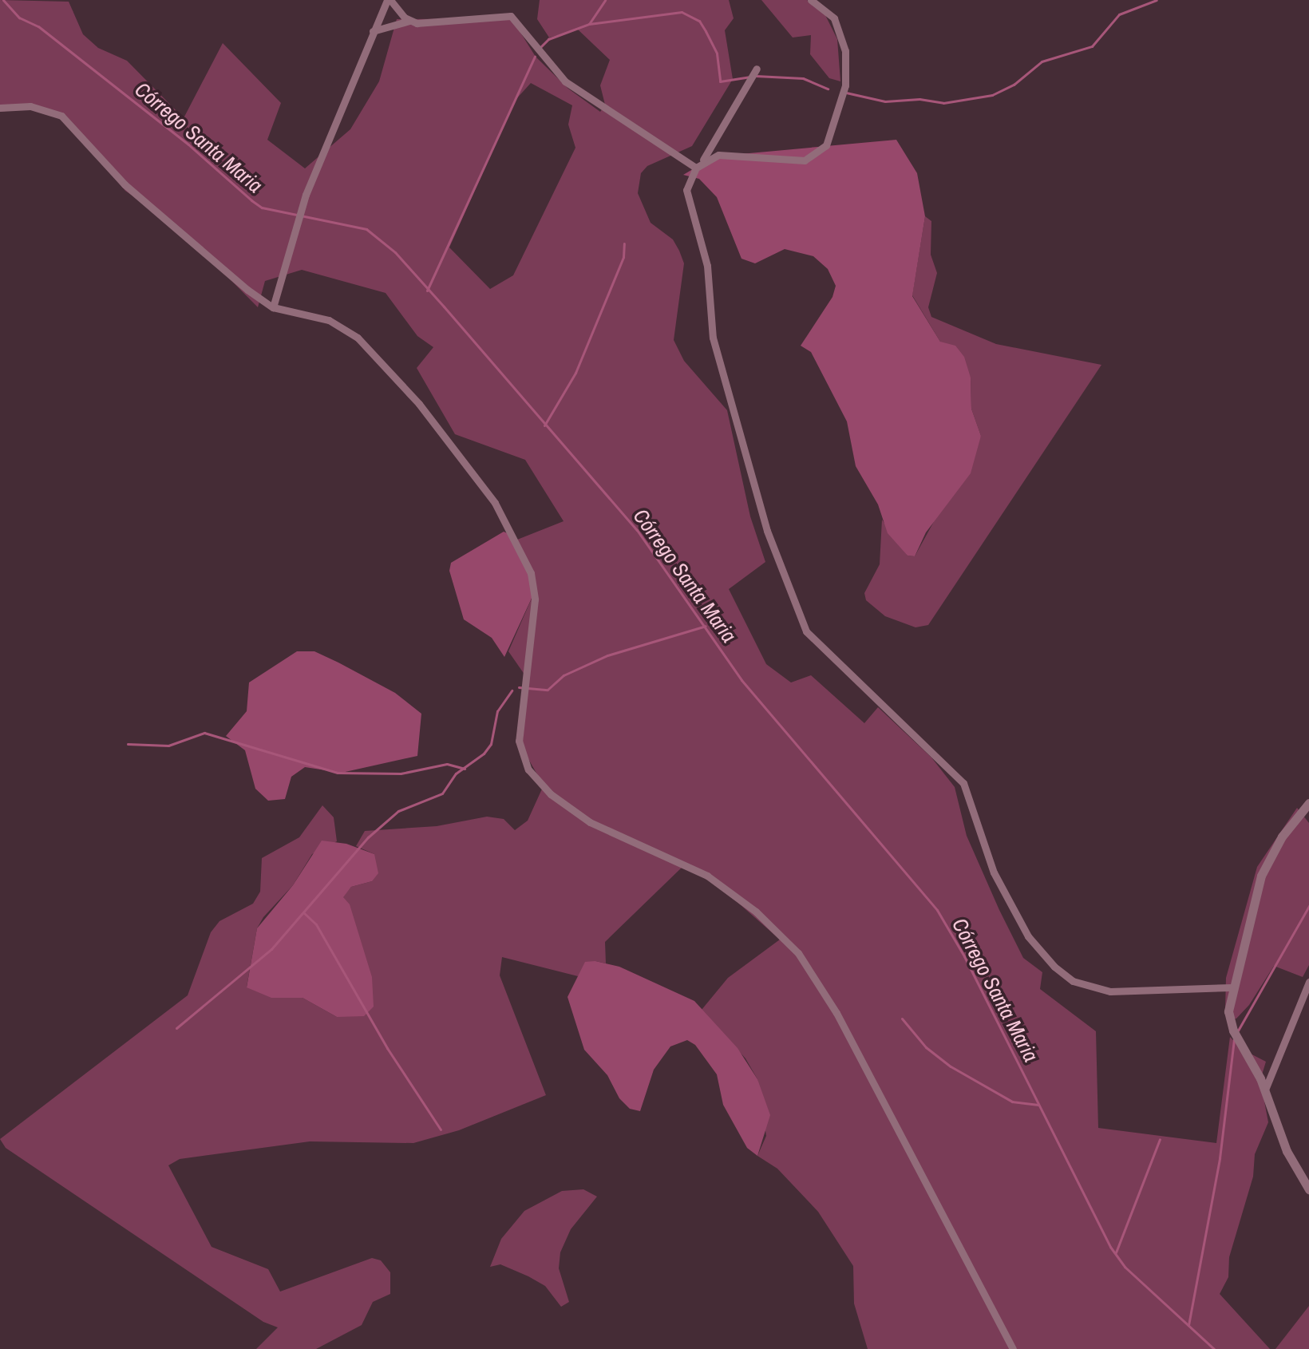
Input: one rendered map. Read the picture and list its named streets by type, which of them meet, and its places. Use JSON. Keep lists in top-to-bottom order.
{
  "water": ["Córrego Santa Maria"]
}
